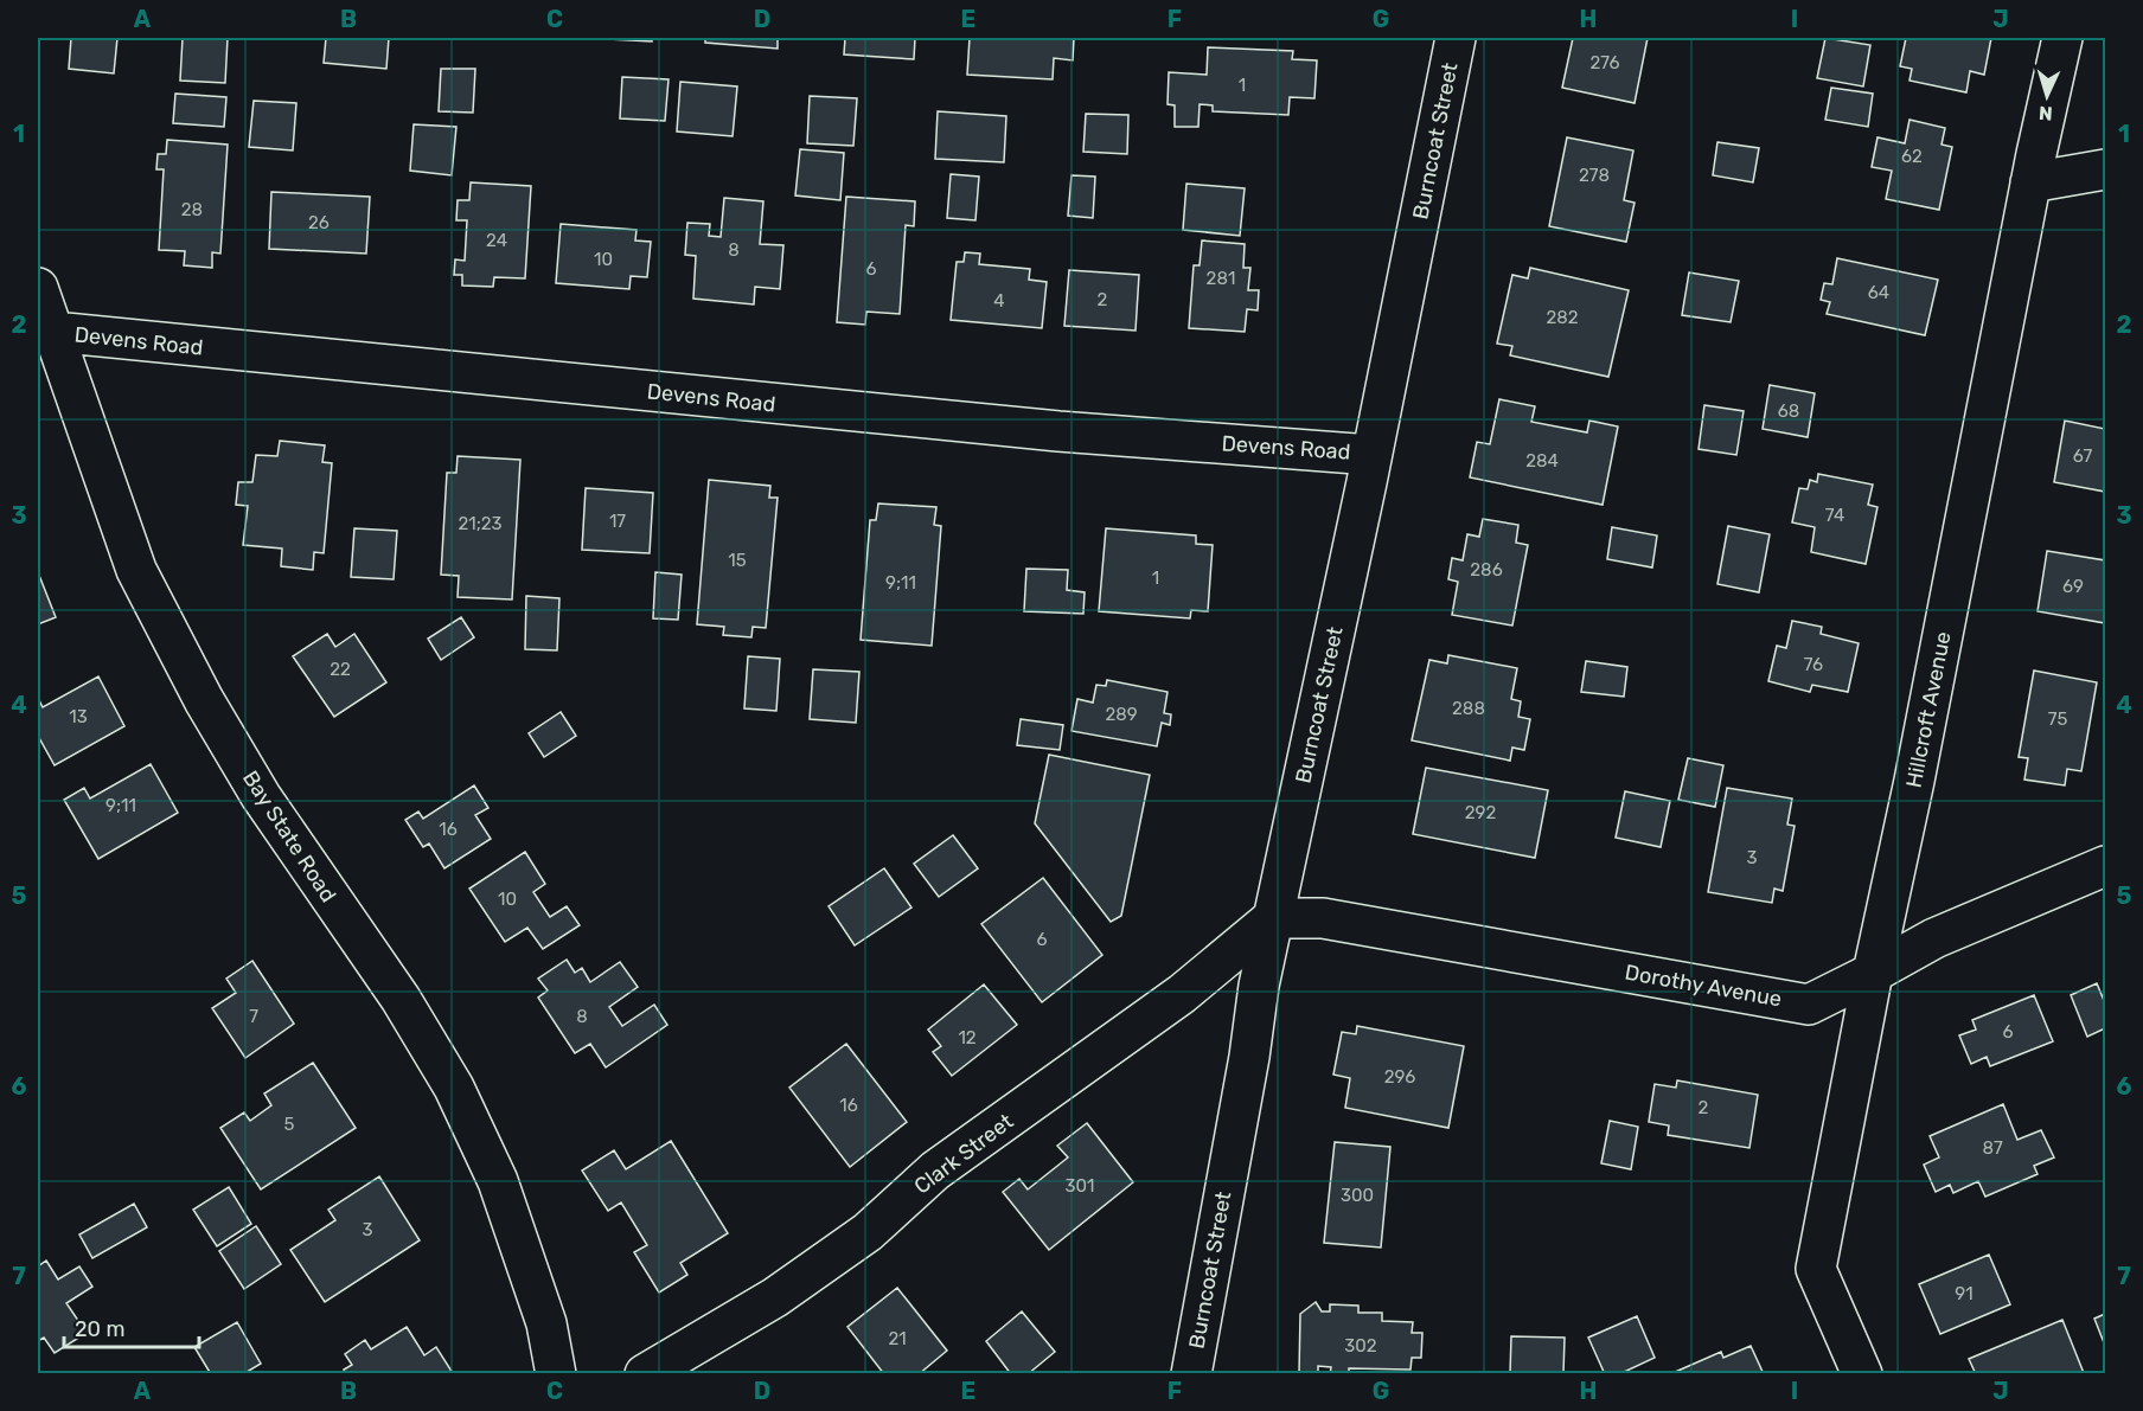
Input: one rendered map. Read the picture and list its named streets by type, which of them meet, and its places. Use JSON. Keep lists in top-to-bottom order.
{
  "streets": {
    "street": [
      "Burncoat Street",
      "Devens Road",
      "Hillcroft Avenue",
      "Bay State Road",
      "Dorothy Avenue",
      "Clark Street"
    ]
  },
  "crossings": [
    ["Burncoat Street", "Devens Road"],
    ["Burncoat Street", "Dorothy Avenue"],
    ["Burncoat Street", "Clark Street"],
    ["Devens Road", "Bay State Road"],
    ["Hillcroft Avenue", "Dorothy Avenue"],
    ["Dorothy Avenue", "Clark Street"]
  ],
  "house_numbers": [
    "276",
    "1",
    "62",
    "278",
    "28",
    "26",
    "24",
    "8",
    "10",
    "6",
    "281",
    "64",
    "2",
    "4",
    "282",
    "68",
    "67",
    "284",
    "74",
    "17",
    "21;23",
    "15",
    "286",
    "1",
    "9;11",
    "69",
    "76",
    "22",
    "288",
    "289",
    "13",
    "75",
    "9;11",
    "292",
    "16",
    "3",
    "10",
    "6",
    "7",
    "8",
    "6",
    "12",
    "296",
    "16",
    "2",
    "5",
    "87",
    "301",
    "300",
    "3",
    "91",
    "21",
    "302"
  ],
  "scale_bar": "20 m",
  "north": "bottom",
  "grid": {
    "columns": [
      "A",
      "B",
      "C",
      "D",
      "E",
      "F",
      "G",
      "H",
      "I",
      "J"
    ],
    "rows": [
      "1",
      "2",
      "3",
      "4",
      "5",
      "6",
      "7"
    ]
  }
}
